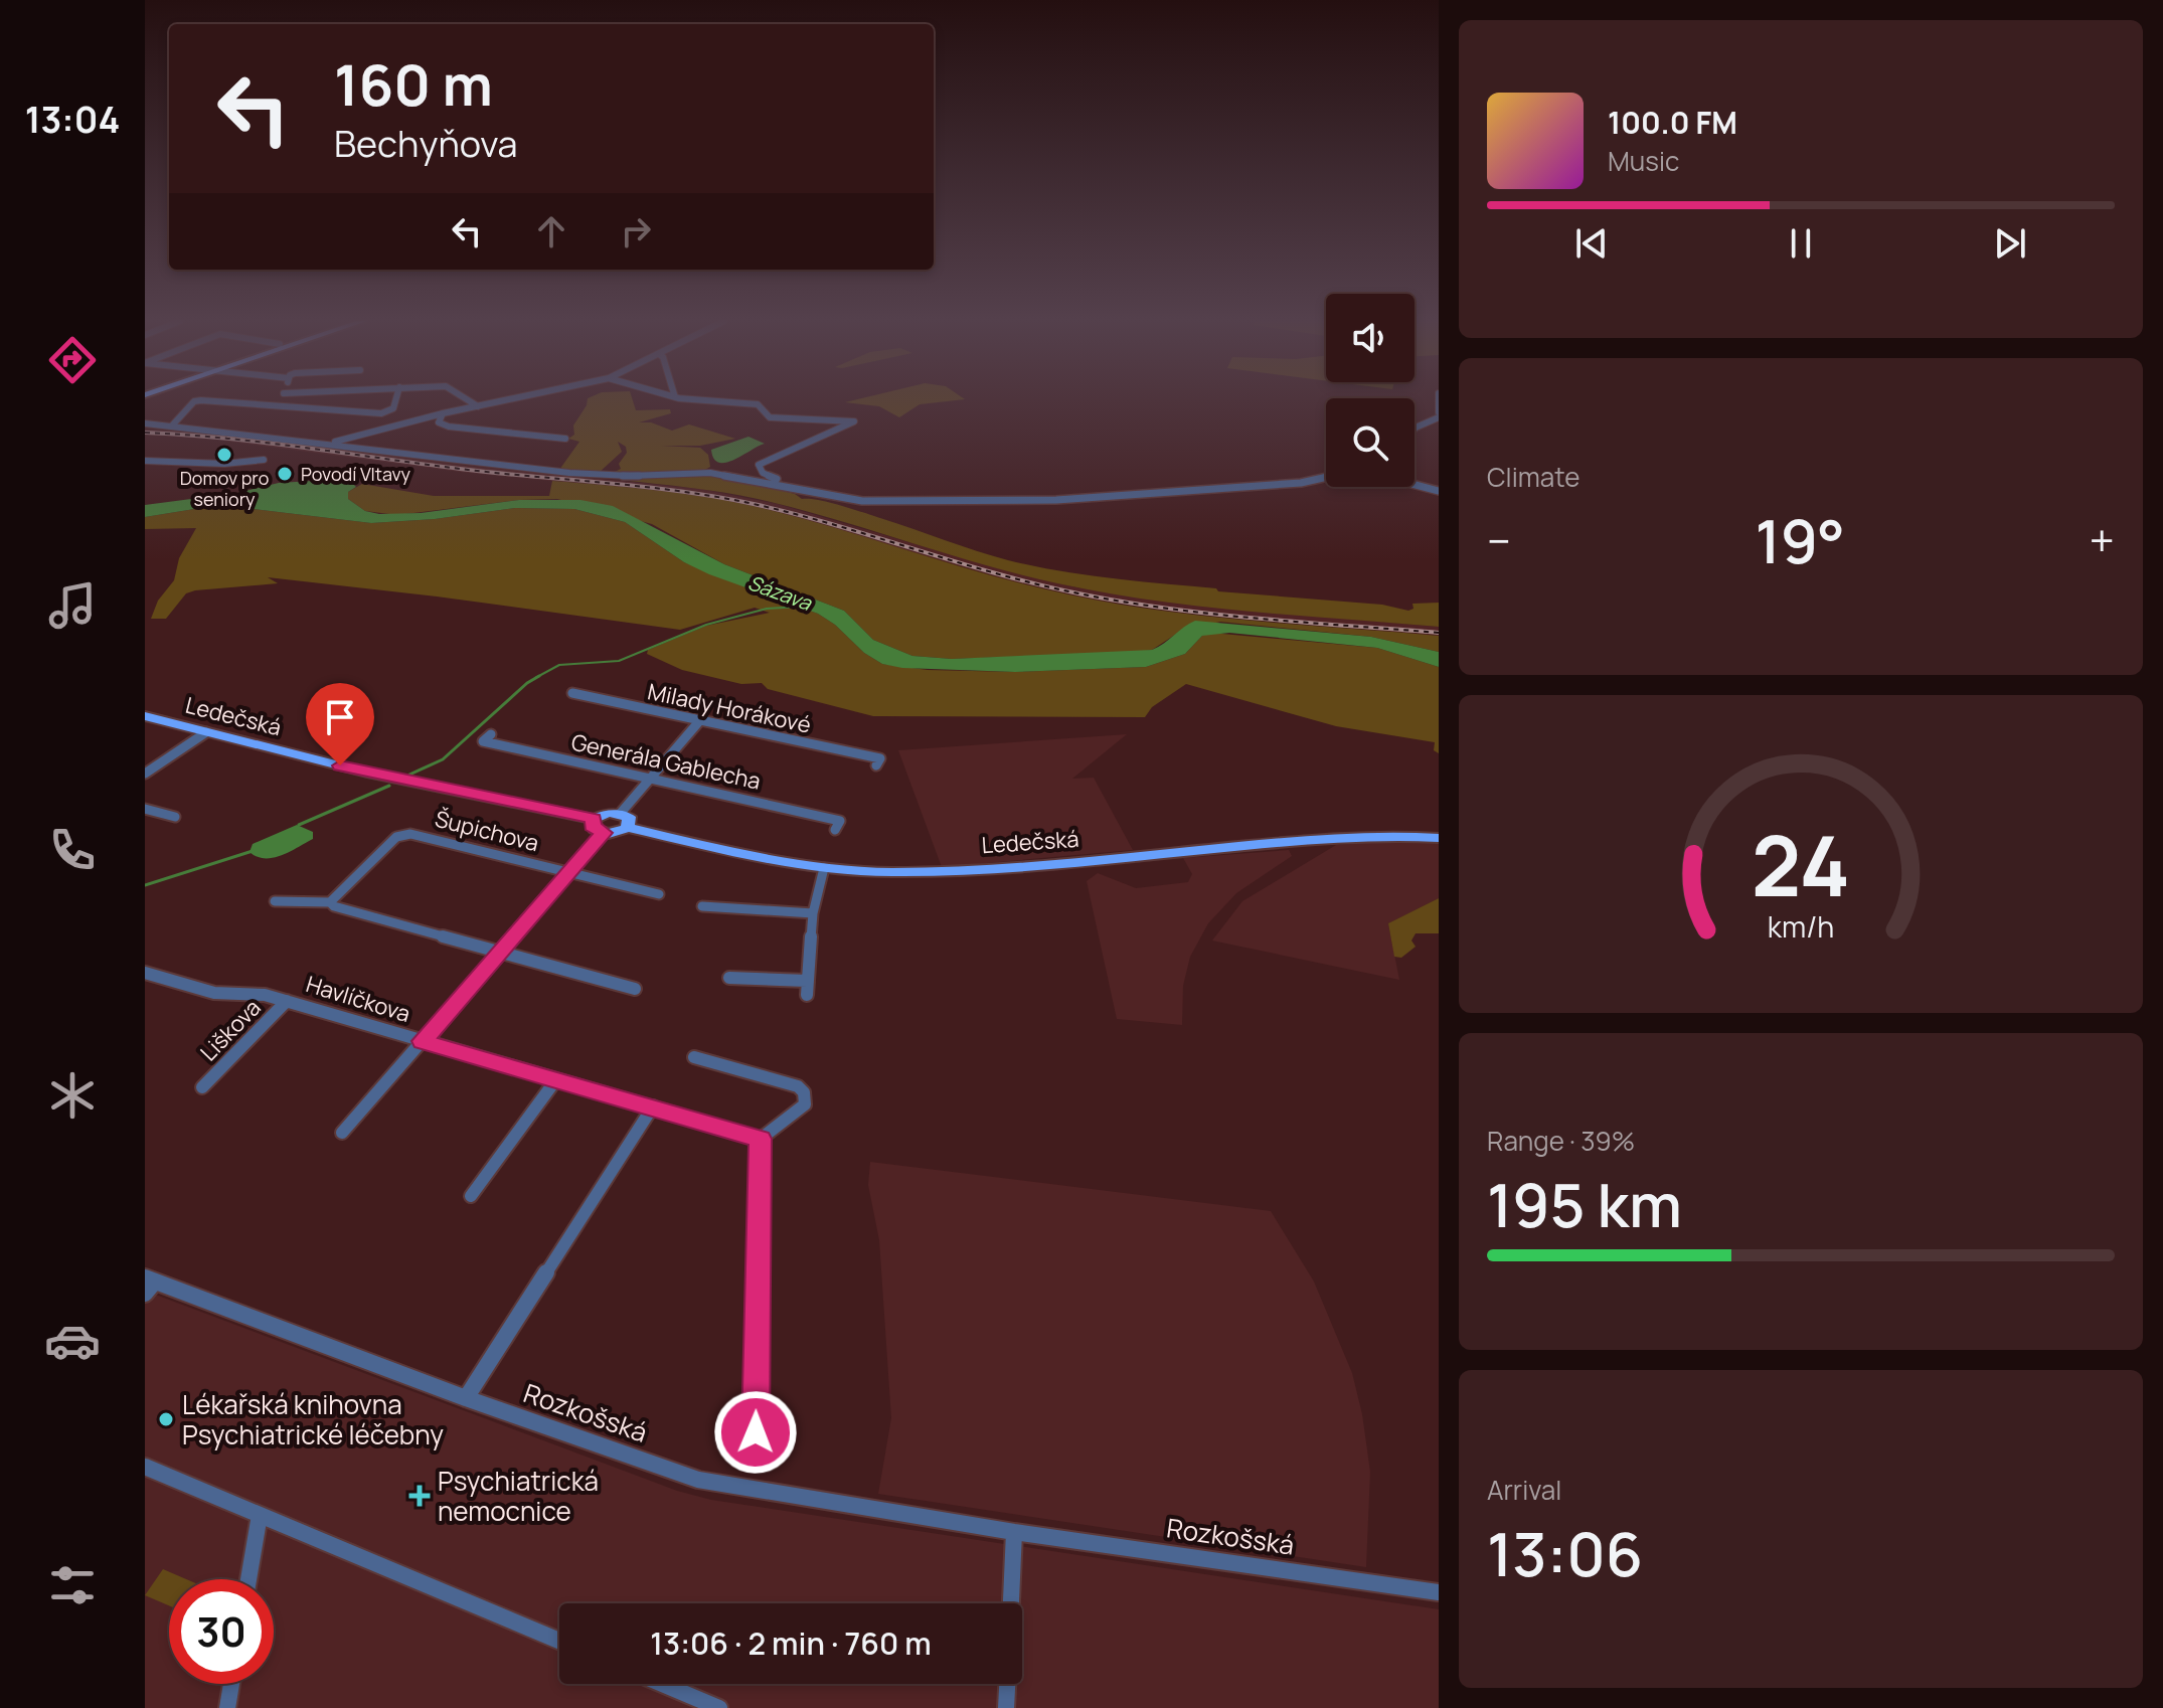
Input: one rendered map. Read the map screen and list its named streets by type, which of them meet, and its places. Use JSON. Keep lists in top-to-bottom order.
{
  "streets": {
    "main road": ["Ledečská"],
    "street": [
      "Milady Horákové",
      "Generála Gablecha",
      "Šupichova",
      "Havlíčkova",
      "Liškova",
      "Rozkošská"
    ]
  },
  "crossings": [
    ["Havlíčkova", "Liškova"]
  ],
  "water": ["Sázava"],
  "places": {
    "other": ["Domov pro seniory", "Povodí Vltavy", "Lékařská knihovna Psychiatrické léčebny"],
    "health": ["Psychiatrická nemocnice"]
  },
  "page": {
    "tabs": "13:04",
    "turn": ["160 m", "Bechyňova"],
    "song": ["100.0 FM", "Music"],
    "tile": [
      "Climate",
      ["Range · 39%", "195 km"],
      ["Arrival", "13:06"]
    ],
    "heat": ["−", "19°", "+"],
    "limit": "30",
    "trip": "13:06 · 2 min · 760 m",
    "gauge": ["24", "km/h"]
  }
}
